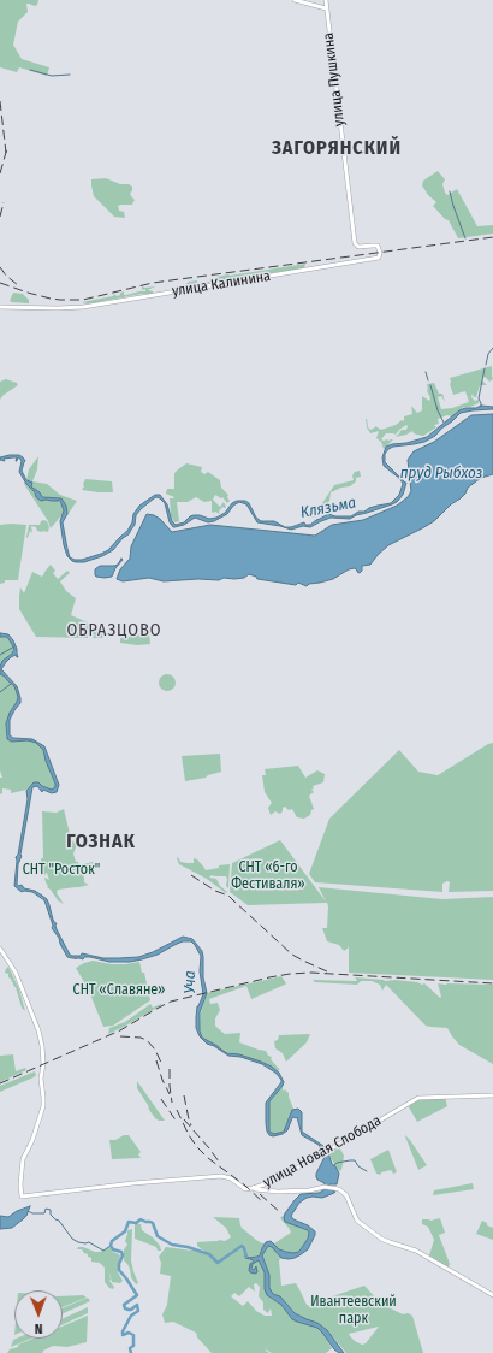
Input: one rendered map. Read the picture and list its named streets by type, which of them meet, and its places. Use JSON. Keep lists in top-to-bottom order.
{
  "streets": {
    "main road": ["улица Пушкина", "улица Калинина", "улица Новая Слобода"]
  },
  "crossings": [
    ["улица Пушкина", "улица Калинина"]
  ],
  "districts": ["ЗАГОРЯНСКИЙ", "ОБРАЗЦОВО", "ГОЗНАК"],
  "water": ["пруд Рыбхоз", "Клязьма", "Уча"],
  "parks": [
    "СНТ «6-го Фестиваля»",
    "СНТ \"Росток\"",
    "СНТ «Славяне»",
    "Ивантеевский парк"
  ],
  "north": "bottom"
}
